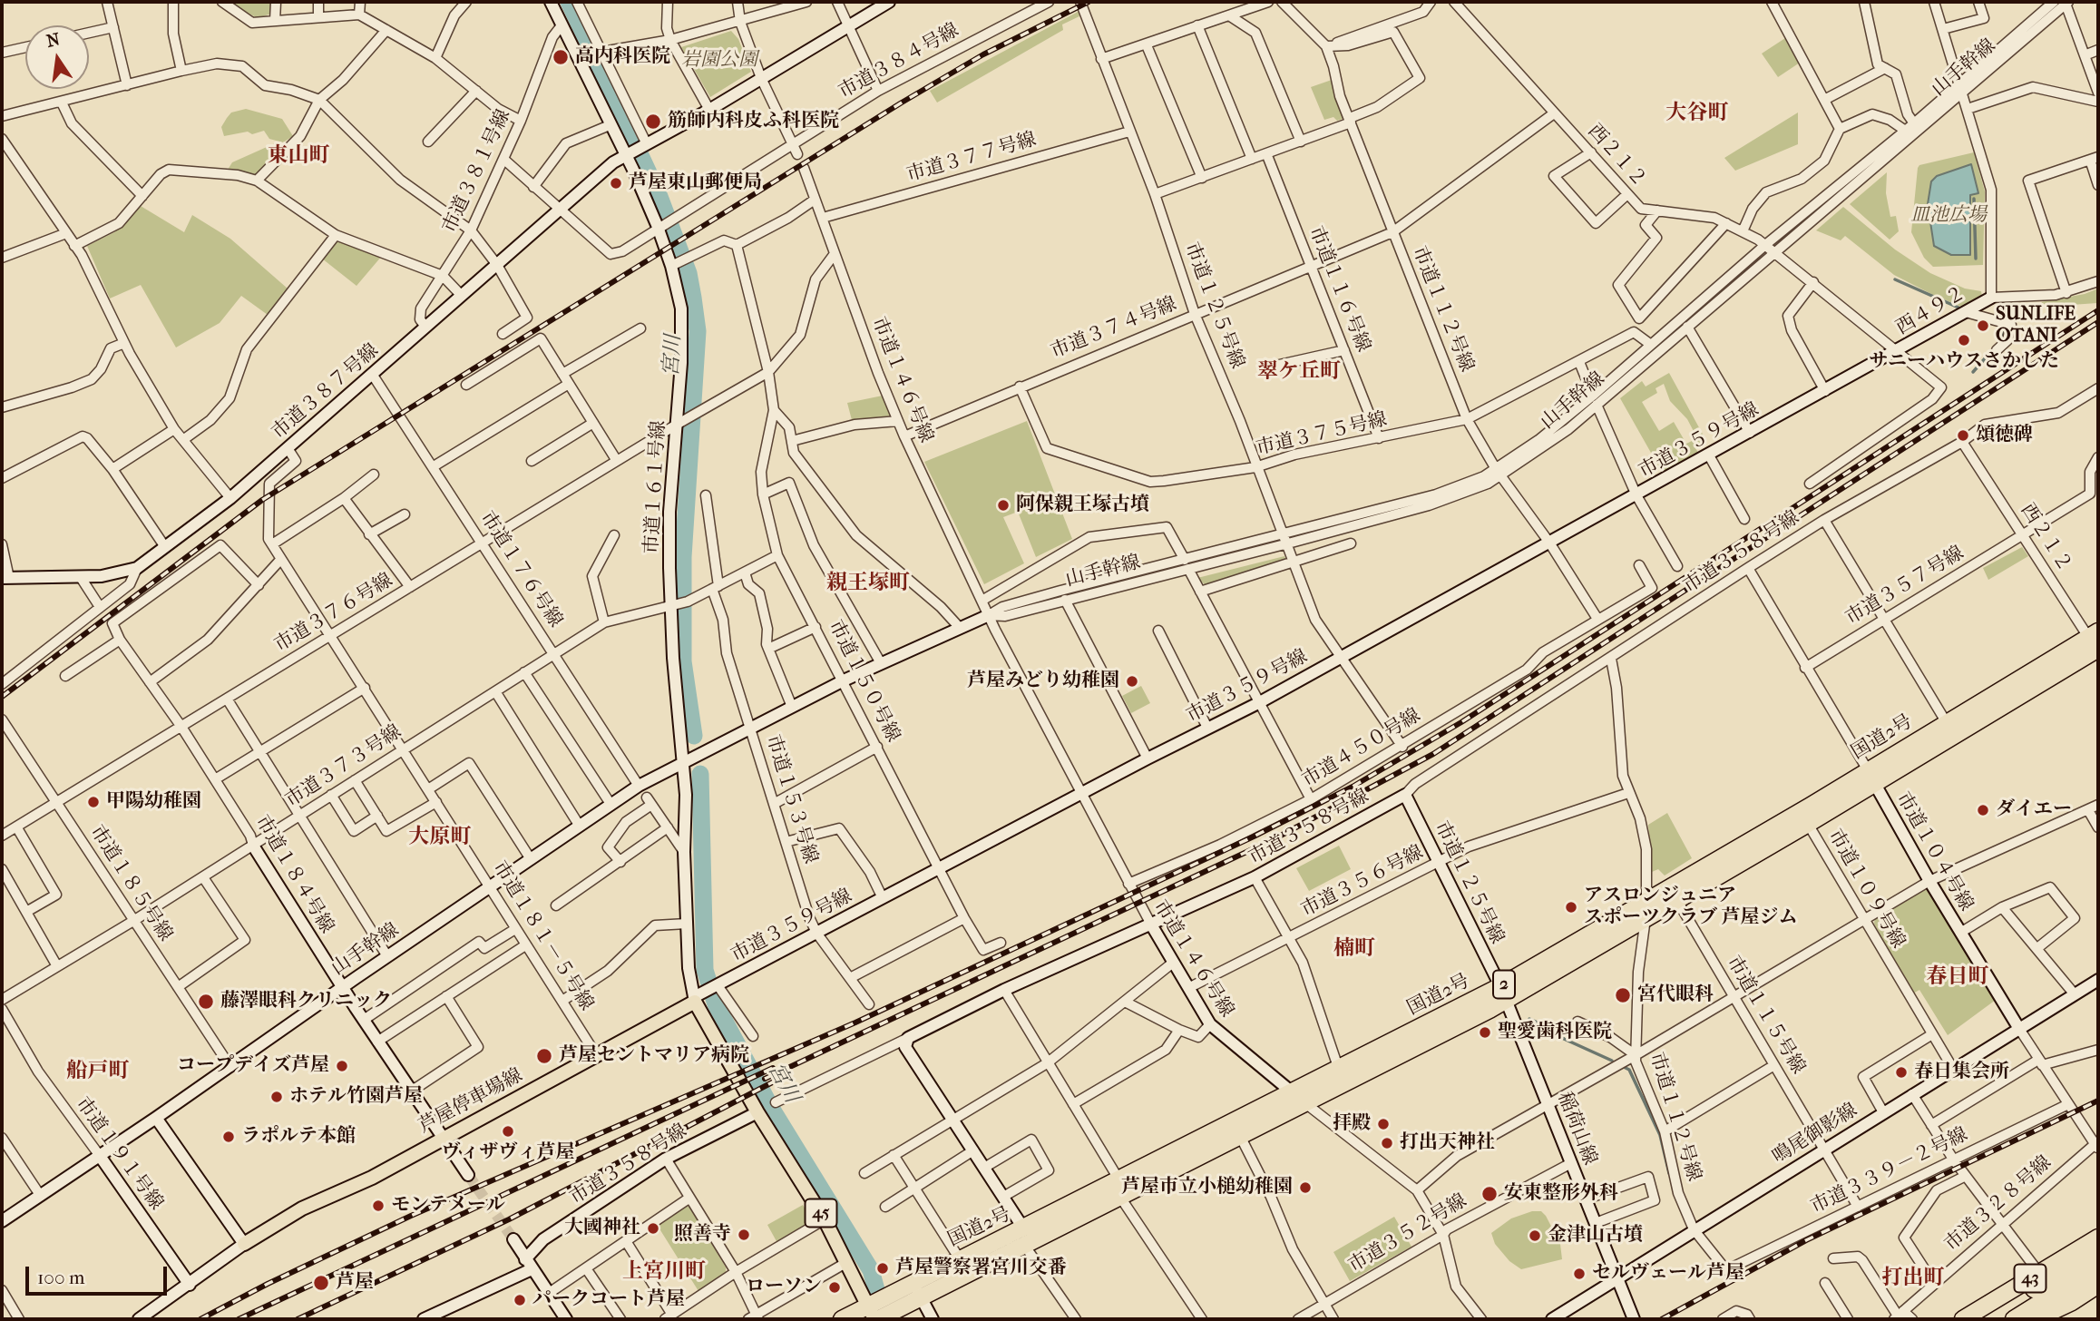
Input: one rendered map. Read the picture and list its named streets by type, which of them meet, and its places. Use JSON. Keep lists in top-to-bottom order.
{
  "streets": {
    "highway": ["国道2号", "2", "43"],
    "main road": ["芦屋停車場線", "45"],
    "street": [
      "市道３８４号線",
      "山手幹線",
      "西２１２",
      "市道３７７号線",
      "市道３８１号線",
      "市道１１６号線",
      "市道１２５号線",
      "市道１１２号線",
      "西４９２",
      "市道３７４号線",
      "市道１４６号線",
      "市道３８７号線",
      "市道３７５号線",
      "市道３５９号線",
      "市道１６１号線",
      "市道３５８号線",
      "市道１７６号線",
      "市道３５７号線",
      "市道３７６号線",
      "市道１５０号線",
      "市道４５０号線",
      "市道３７３号線",
      "市道１５３号線",
      "市道１０４号線",
      "市道１８４号線",
      "市道３５６号線",
      "市道１８５号線",
      "市道１０９号線",
      "市道１８１－５号線",
      "市道１１５号線",
      "稲荷山線",
      "鳴尾御影線",
      "市道１９１号線",
      "市道３３９－２号線",
      "市道３２８号線",
      "市道３５２号線"
    ]
  },
  "crossings": [
    ["市道３８４号線", "市道３８７号線"],
    ["市道３８４号線", "市道１６１号線"],
    ["山手幹線", "西２１２"],
    ["山手幹線", "市道１２５号線"],
    ["山手幹線", "市道１１２号線"],
    ["山手幹線", "市道１４６号線"],
    ["山手幹線", "市道３７５号線"],
    ["山手幹線", "市道１６１号線"],
    ["山手幹線", "市道１７６号線"],
    ["山手幹線", "市道１５０号線"],
    ["山手幹線", "市道１５３号線"],
    ["山手幹線", "市道１８４号線"],
    ["山手幹線", "市道１８５号線"],
    ["山手幹線", "市道１８１－５号線"],
    ["山手幹線", "市道１９１号線"],
    ["西２１２", "西４９２"],
    ["西２１２", "市道３７４号線"],
    ["西２１２", "市道３５８号線"],
    ["西２１２", "市道３５７号線"],
    ["西２１２", "国道2号"],
    ["市道３７７号線", "市道１２５号線"],
    ["市道３７７号線", "市道１４６号線"],
    ["市道３８１号線", "市道３８７号線"],
    ["市道３８１号線", "市道１６１号線"],
    ["市道１１６号線", "市道３７４号線"],
    ["市道１１６号線", "市道３７５号線"],
    ["市道１２５号線", "市道３７４号線"],
    ["市道１２５号線", "市道３７５号線"],
    ["市道１２５号線", "市道３５９号線"],
    ["市道１２５号線", "市道３５８号線"],
    ["市道１２５号線", "国道2号"],
    ["市道１２５号線", "市道４５０号線"],
    ["市道１２５号線", "市道３５６号線"],
    ["市道１２５号線", "稲荷山線"],
    ["市道１１２号線", "市道３７４号線"],
    ["市道１１２号線", "市道３７５号線"],
    ["市道１１２号線", "市道３５９号線"],
    ["市道１１２号線", "市道３５８号線"],
    ["市道１１２号線", "国道2号"],
    ["市道１１２号線", "市道４５０号線"],
    ["市道１１２号線", "市道３５６号線"],
    ["市道１１２号線", "鳴尾御影線"],
    ["市道１１２号線", "市道３３９－２号線"],
    ["西４９２", "市道３５９号線"],
    ["市道３７４号線", "市道１４６号線"],
    ["市道３７４号線", "市道３７５号線"],
    ["市道１４６号線", "市道３５９号線"],
    ["市道１４６号線", "市道３５８号線"],
    ["市道１４６号線", "国道2号"],
    ["市道１４６号線", "市道４５０号線"],
    ["市道１４６号線", "市道３５６号線"],
    ["市道１４６号線", "市道３５２号線"],
    ["市道３８７号線", "市道１６１号線"],
    ["市道３８７号線", "市道１７６号線"],
    ["市道３８７号線", "市道１８１－５号線"],
    ["市道３５９号線", "市道１６１号線"],
    ["市道３５９号線", "市道１５０号線"],
    ["市道３５９号線", "市道１５３号線"],
    ["市道３５９号線", "芦屋停車場線"],
    ["市道３５９号線", "45"],
    ["市道１６１号線", "市道３７６号線"],
    ["市道１６１号線", "市道３７３号線"],
    ["市道１６１号線", "芦屋停車場線"],
    ["市道１６１号線", "45"],
    ["市道３５８号線", "市道１０４号線"],
    ["市道３５８号線", "45"],
    ["市道１７６号線", "市道３７６号線"],
    ["市道１７６号線", "市道３７３号線"],
    ["市道３５７号線", "市道１０４号線"],
    ["市道３７６号線", "市道１５０号線"],
    ["市道３７６号線", "市道１８４号線"],
    ["市道３７６号線", "市道１８５号線"],
    ["市道３７６号線", "市道１８１－５号線"],
    ["市道１５０号線", "市道３７３号線"],
    ["国道2号", "市道１０４号線"],
    ["国道2号", "市道１０９号線"],
    ["国道2号", "市道１１５号線"],
    ["国道2号", "稲荷山線"],
    ["国道2号", "45"],
    ["市道３７３号線", "市道１５３号線"],
    ["市道３７３号線", "市道１８４号線"],
    ["市道３７３号線", "市道１８５号線"],
    ["市道３７３号線", "市道１８１－５号線"],
    ["市道１０４号線", "鳴尾御影線"],
    ["市道１０４号線", "市道３３９－２号線"],
    ["市道１０４号線", "市道３２８号線"],
    ["市道１８４号線", "芦屋停車場線"],
    ["市道１０９号線", "鳴尾御影線"],
    ["市道１８１－５号線", "芦屋停車場線"],
    ["市道１１５号線", "鳴尾御影線"],
    ["市道１１５号線", "市道３３９－２号線"],
    ["芦屋停車場線", "45"],
    ["稲荷山線", "鳴尾御影線"],
    ["稲荷山線", "市道３５２号線"]
  ],
  "districts": [
    "大谷町",
    "東山町",
    "翠ケ丘町",
    "親王塚町",
    "大原町",
    "楠町",
    "春日町",
    "船戸町",
    "上宮川町",
    "打出町"
  ],
  "water": ["宮川"],
  "parks": ["岩園公園", "皿池広場"],
  "places": [
    "高内科医院",
    "筋師内科皮ふ科医院",
    "芦屋東山郵便局",
    "SUNLIFE OTANI",
    "サニーハウスさかした",
    "頌徳碑",
    "阿保親王塚古墳",
    "芦屋みどり幼稚園",
    "甲陽幼稚園",
    "ダイエー",
    "アスロンジュニア スポーツクラブ 芦屋ジム",
    "宮代眼科",
    "藤澤眼科クリニック",
    "聖愛歯科医院",
    "芦屋セントマリア病院",
    "コープデイズ芦屋",
    "春日集会所",
    "ホテル竹園芦屋",
    "拝殿",
    "ヴィザヴィ芦屋",
    "ラポルテ本館",
    "打出天神社",
    "芦屋市立小槌幼稚園",
    "安東整形外科",
    "モンテメール",
    "大國神社",
    "照善寺",
    "金津山古墳",
    "芦屋警察署宮川交番",
    "セルヴェール芦屋",
    "芦屋",
    "ローソン",
    "パークコート芦屋"
  ],
  "scale_bar": "100 m",
  "north": "top"
}
